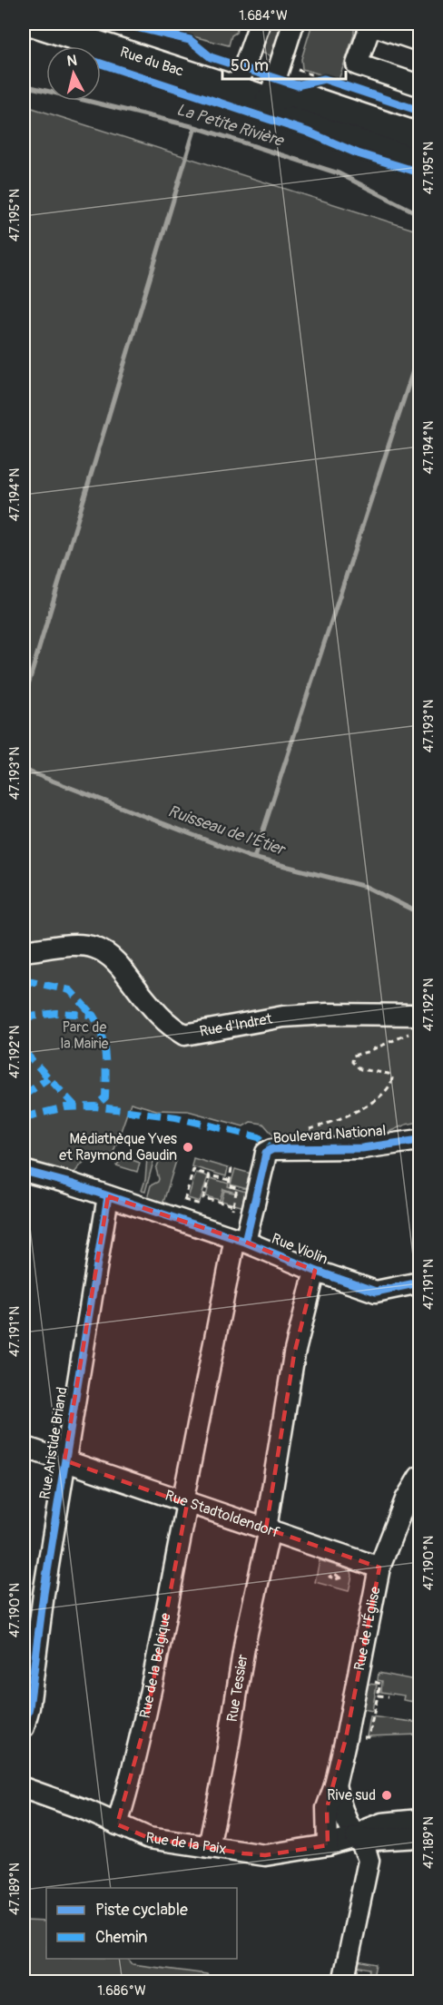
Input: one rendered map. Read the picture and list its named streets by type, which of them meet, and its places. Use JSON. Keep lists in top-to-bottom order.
{
  "streets": {
    "main road": ["Rue du Bac"],
    "street": [
      "Rue d'Indret",
      "Boulevard National",
      "Rue Violin",
      "Rue Aristide Briand",
      "Rue Stadtoldendorf",
      "Rue de l'Église",
      "Rue de la Belgique",
      "Rue Tessier",
      "Rue de la Paix"
    ]
  },
  "crossings": [
    ["Boulevard National", "Rue Violin"],
    ["Boulevard National", "Rue de la Belgique"],
    ["Rue Violin", "Rue Aristide Briand"],
    ["Rue Violin", "Rue de la Belgique"],
    ["Rue Violin", "Rue Tessier"],
    ["Rue Aristide Briand", "Rue Stadtoldendorf"],
    ["Rue Stadtoldendorf", "Rue de l'Église"],
    ["Rue Stadtoldendorf", "Rue de la Belgique"],
    ["Rue Stadtoldendorf", "Rue Tessier"],
    ["Rue de l'Église", "Rue de la Paix"],
    ["Rue de la Belgique", "Rue de la Paix"],
    ["Rue Tessier", "Rue de la Paix"]
  ],
  "water": ["La Petite Rivière", "Ruisseau de l'Étier"],
  "parks": ["Parc de la Mairie"],
  "places": ["Médiathèque Yves et Raymond Gaudin", "Rive sud"],
  "legend": ["Piste cyclable", "Chemin"],
  "scale_bar": "50 m",
  "north": "top",
  "coordinates": [
    "1.684°W",
    "47.195°N",
    "47.194°N",
    "47.193°N",
    "47.192°N",
    "47.191°N",
    "47.190°N",
    "47.189°N",
    "1.686°W"
  ]
}
